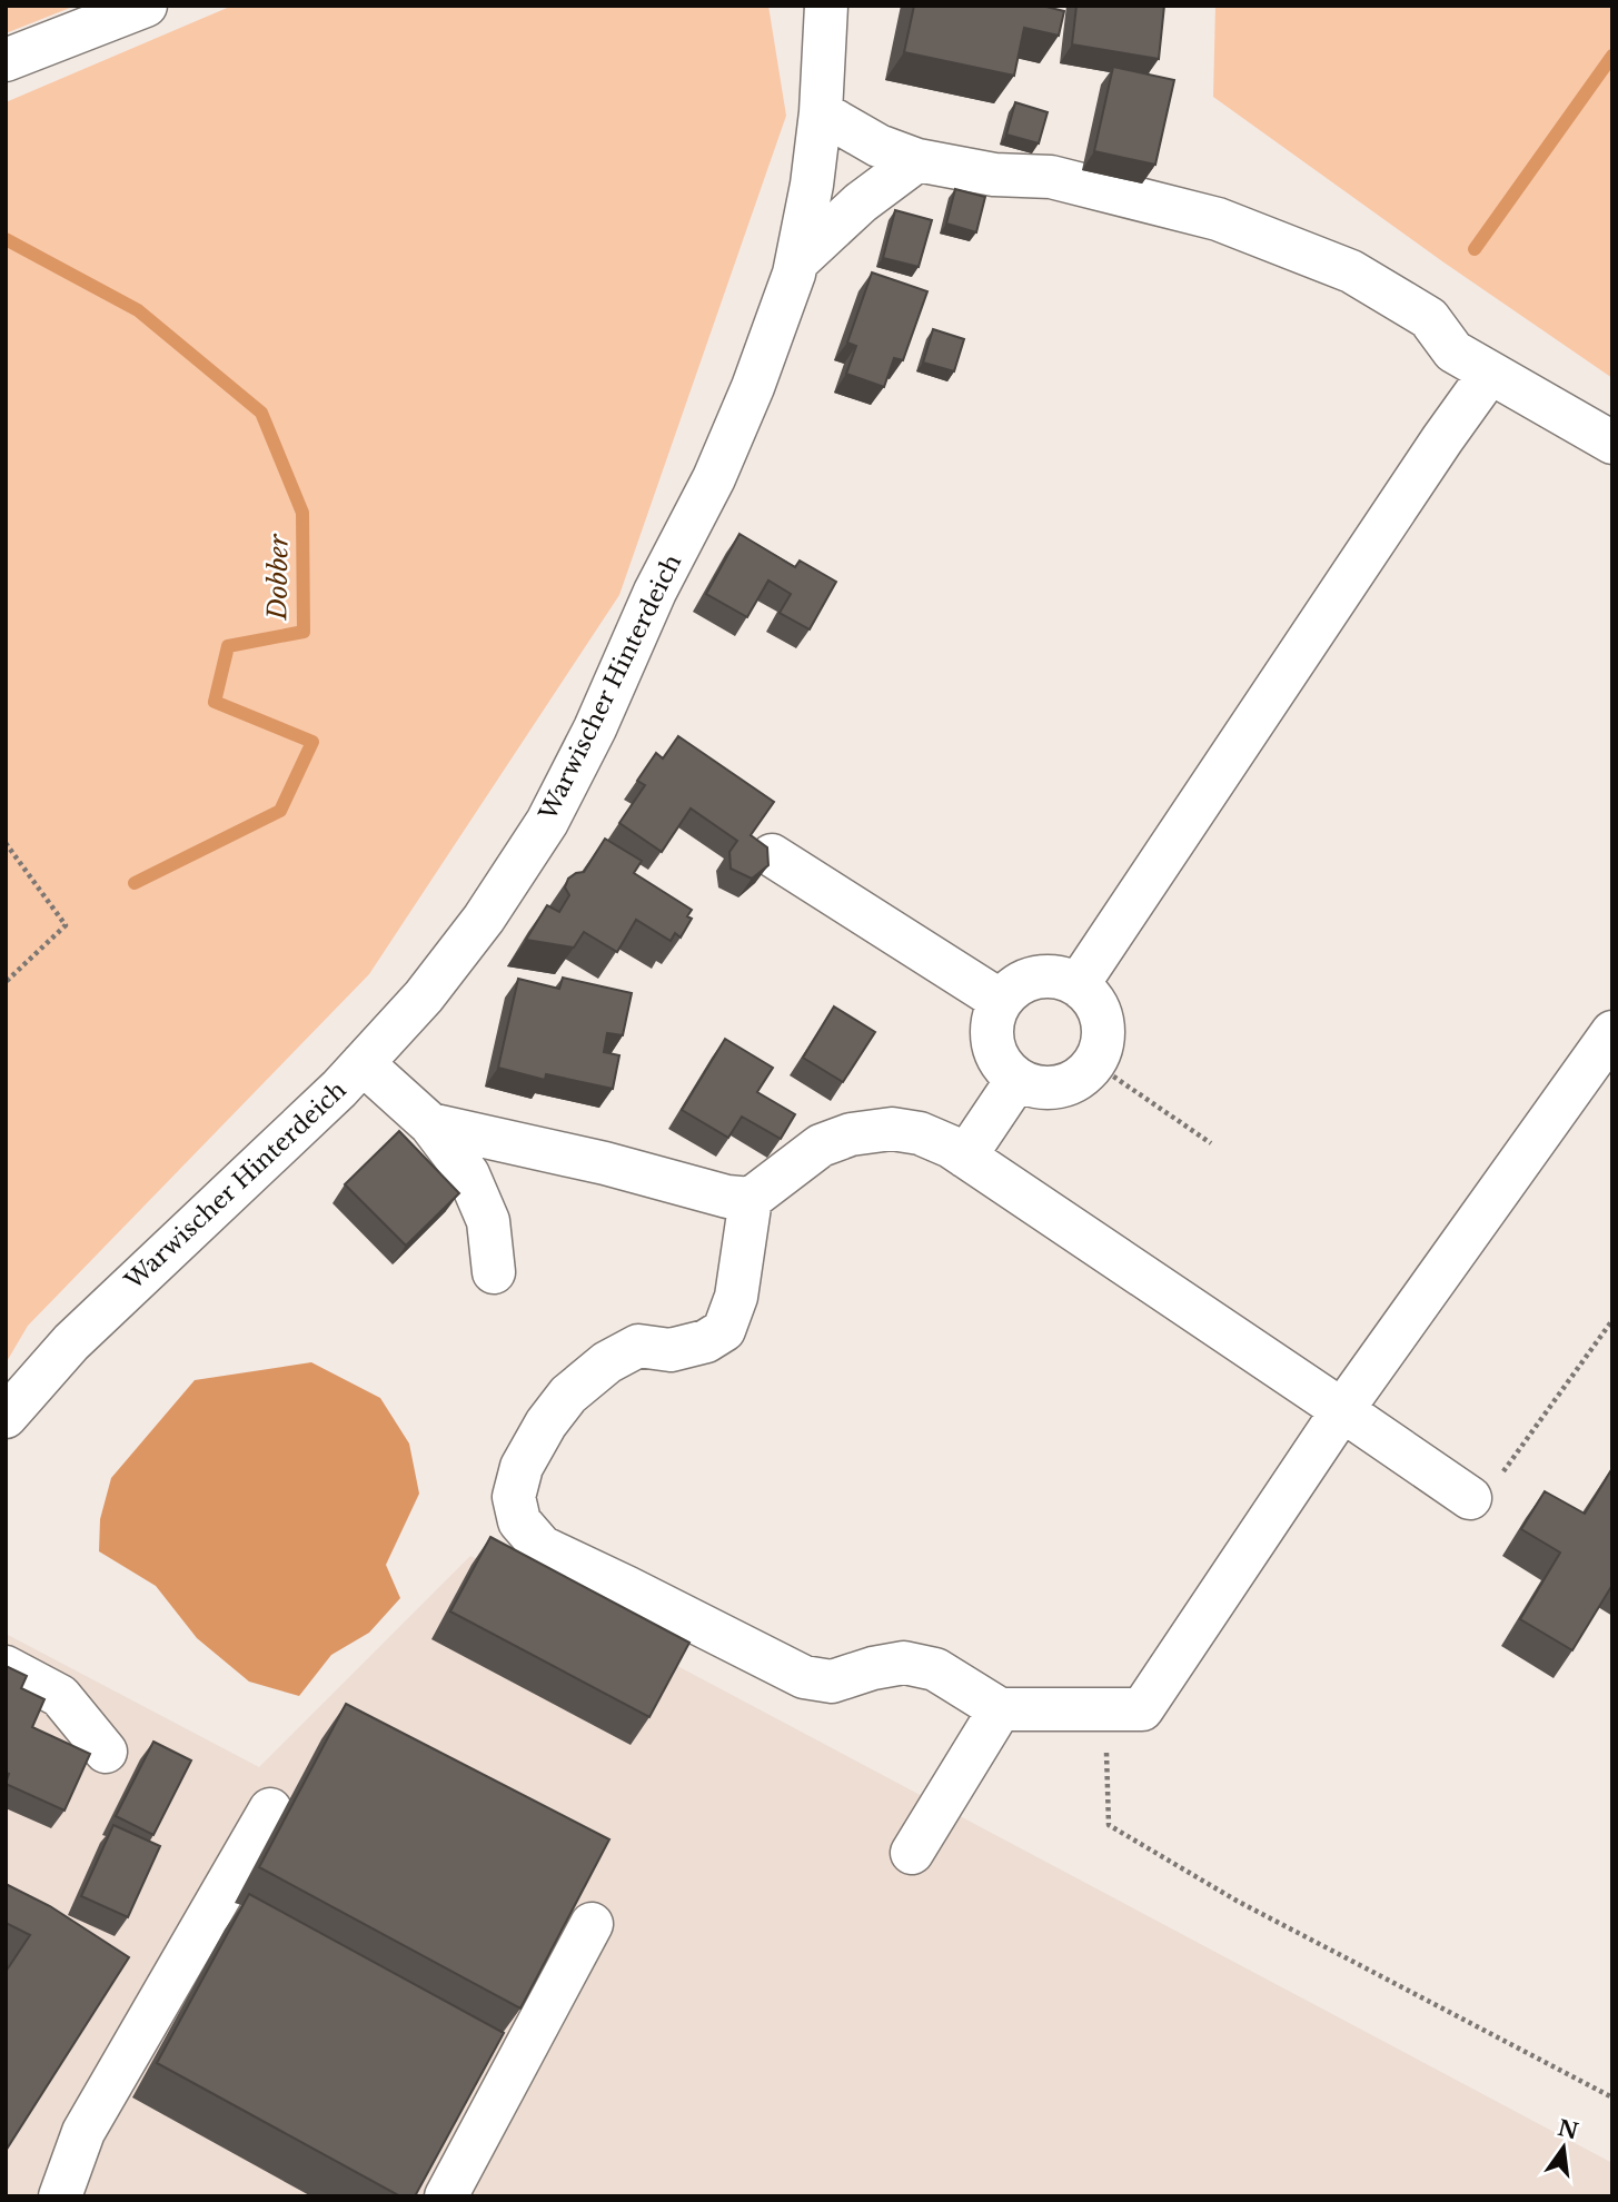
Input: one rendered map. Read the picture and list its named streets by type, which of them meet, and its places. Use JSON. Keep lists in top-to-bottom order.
{
  "streets": {
    "street": ["Warwischer Hinterdeich"]
  },
  "water": ["Dobber"],
  "north": "top"
}
